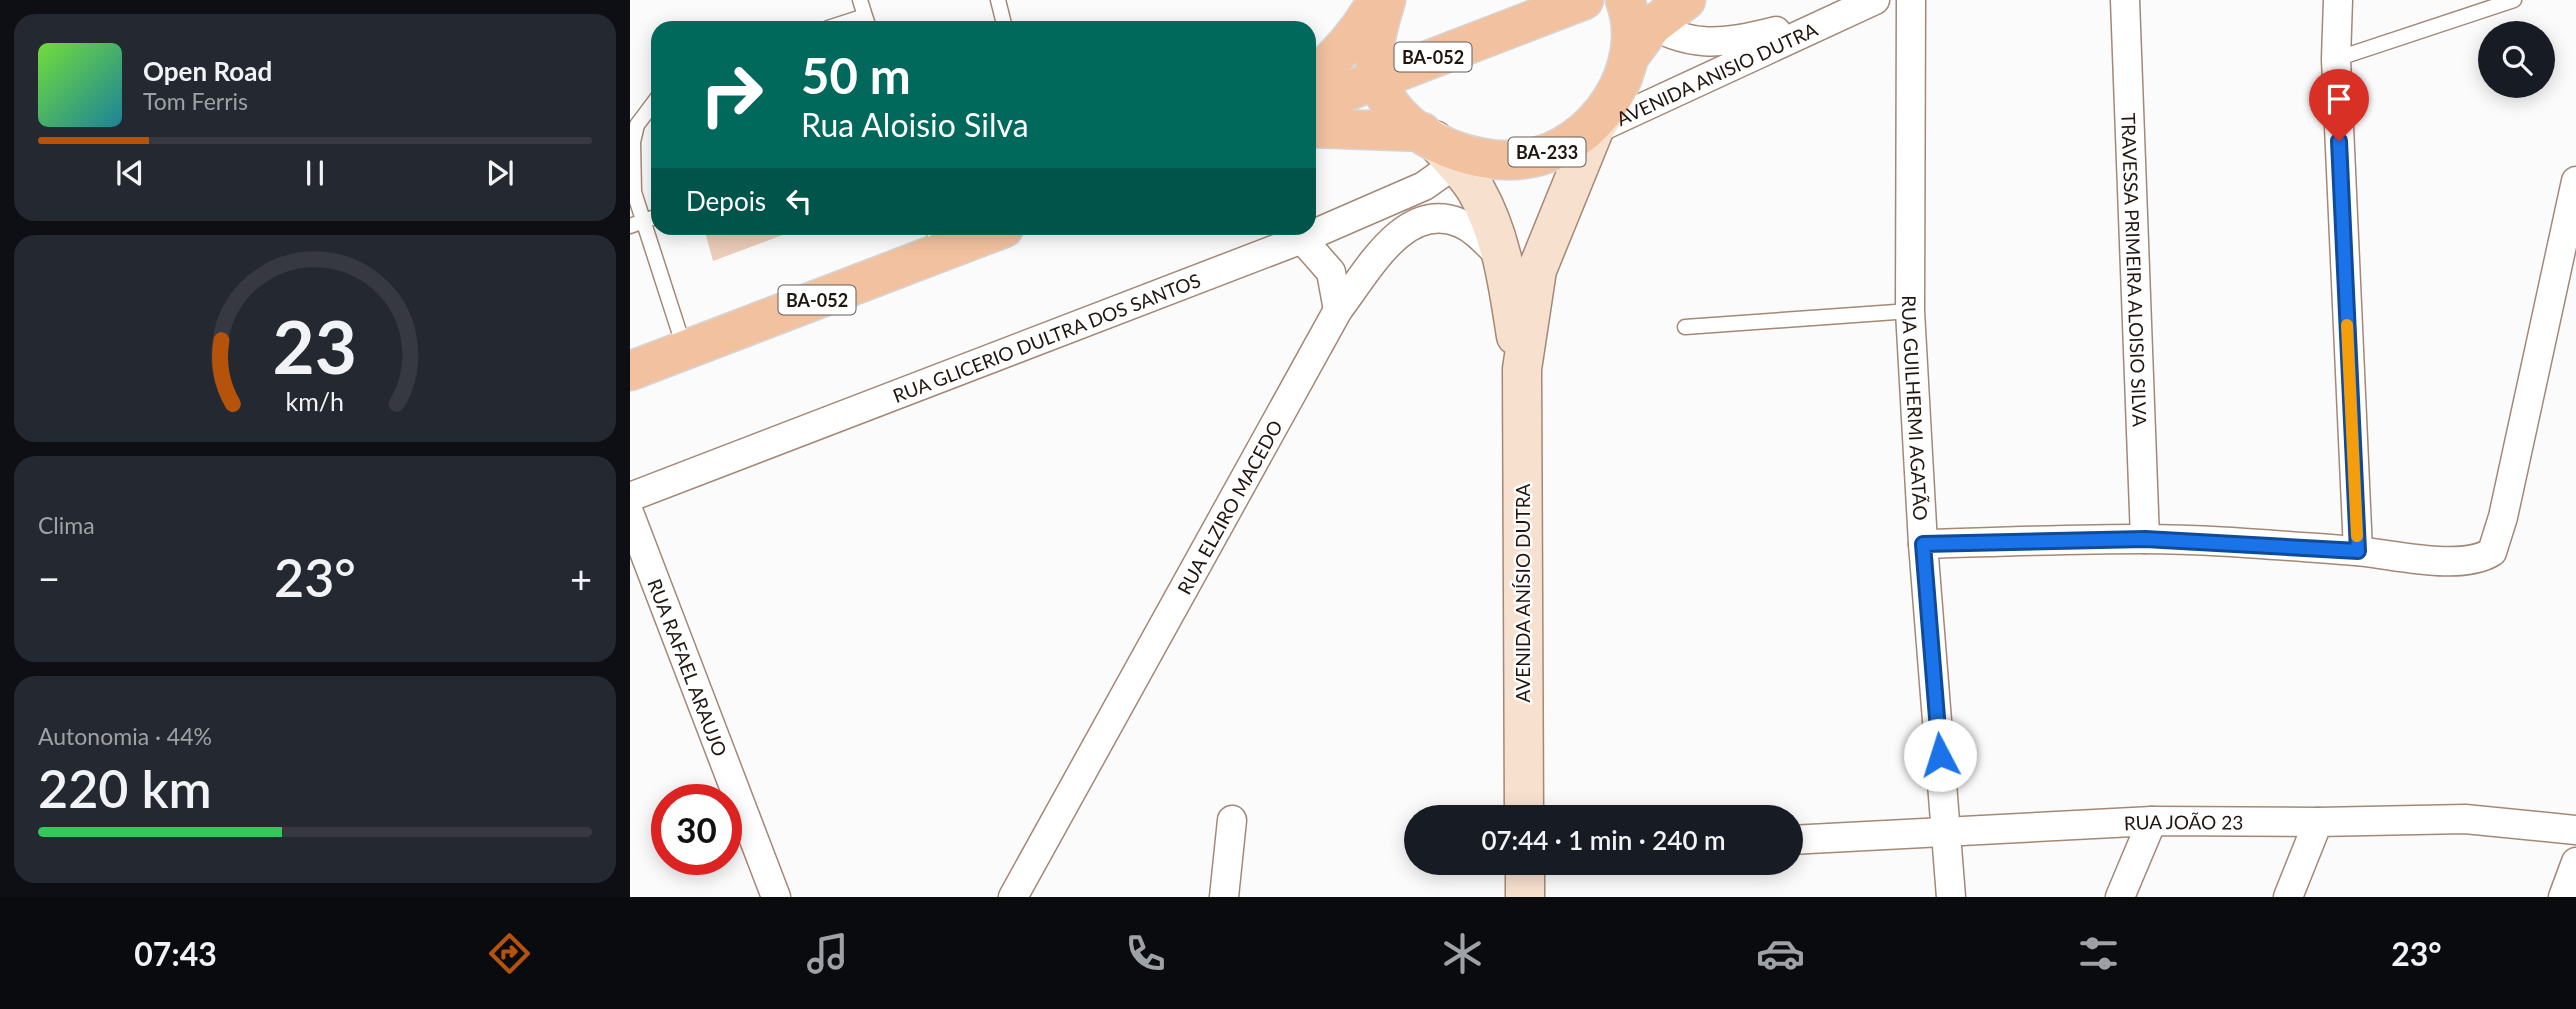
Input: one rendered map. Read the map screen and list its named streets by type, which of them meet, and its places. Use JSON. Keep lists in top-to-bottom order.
{
  "streets": {
    "main road": ["BA-052", "BA-233", "AVENIDA ANÍSIO DUTRA"],
    "street": [
      "AVENIDA ANISIO DUTRA",
      "TRAVESSA PRIMEIRA ALOISIO SILVA",
      "RUA GLICERIO DULTRA DOS SANTOS",
      "RUA GUILHERMI AGATÃO",
      "RUA ELZIRO MACEDO",
      "RUA RAFAEL ARAUJO",
      "RUA JOÃO 23"
    ]
  },
  "crossings": [
    ["BA-052", "BA-233"],
    ["AVENIDA ANISIO DUTRA", "BA-233"],
    ["BA-233", "RUA GLICERIO DULTRA DOS SANTOS"],
    ["RUA GUILHERMI AGATÃO", "RUA JOÃO 23"]
  ],
  "page": {
    "turn": ["50 m", "Rua Aloisio Silva"],
    "song": ["Open Road", "Tom Ferris"],
    "then": "Depois",
    "tile": [
      "Clima",
      ["Autonomia · 44%", "220 km"]
    ],
    "heat": ["−", "23°", "+"],
    "limit": "30",
    "trip": "07:44 · 1 min · 240 m",
    "tabs": ["07:43", "23°"],
    "gauge": ["23", "km/h"]
  }
}
